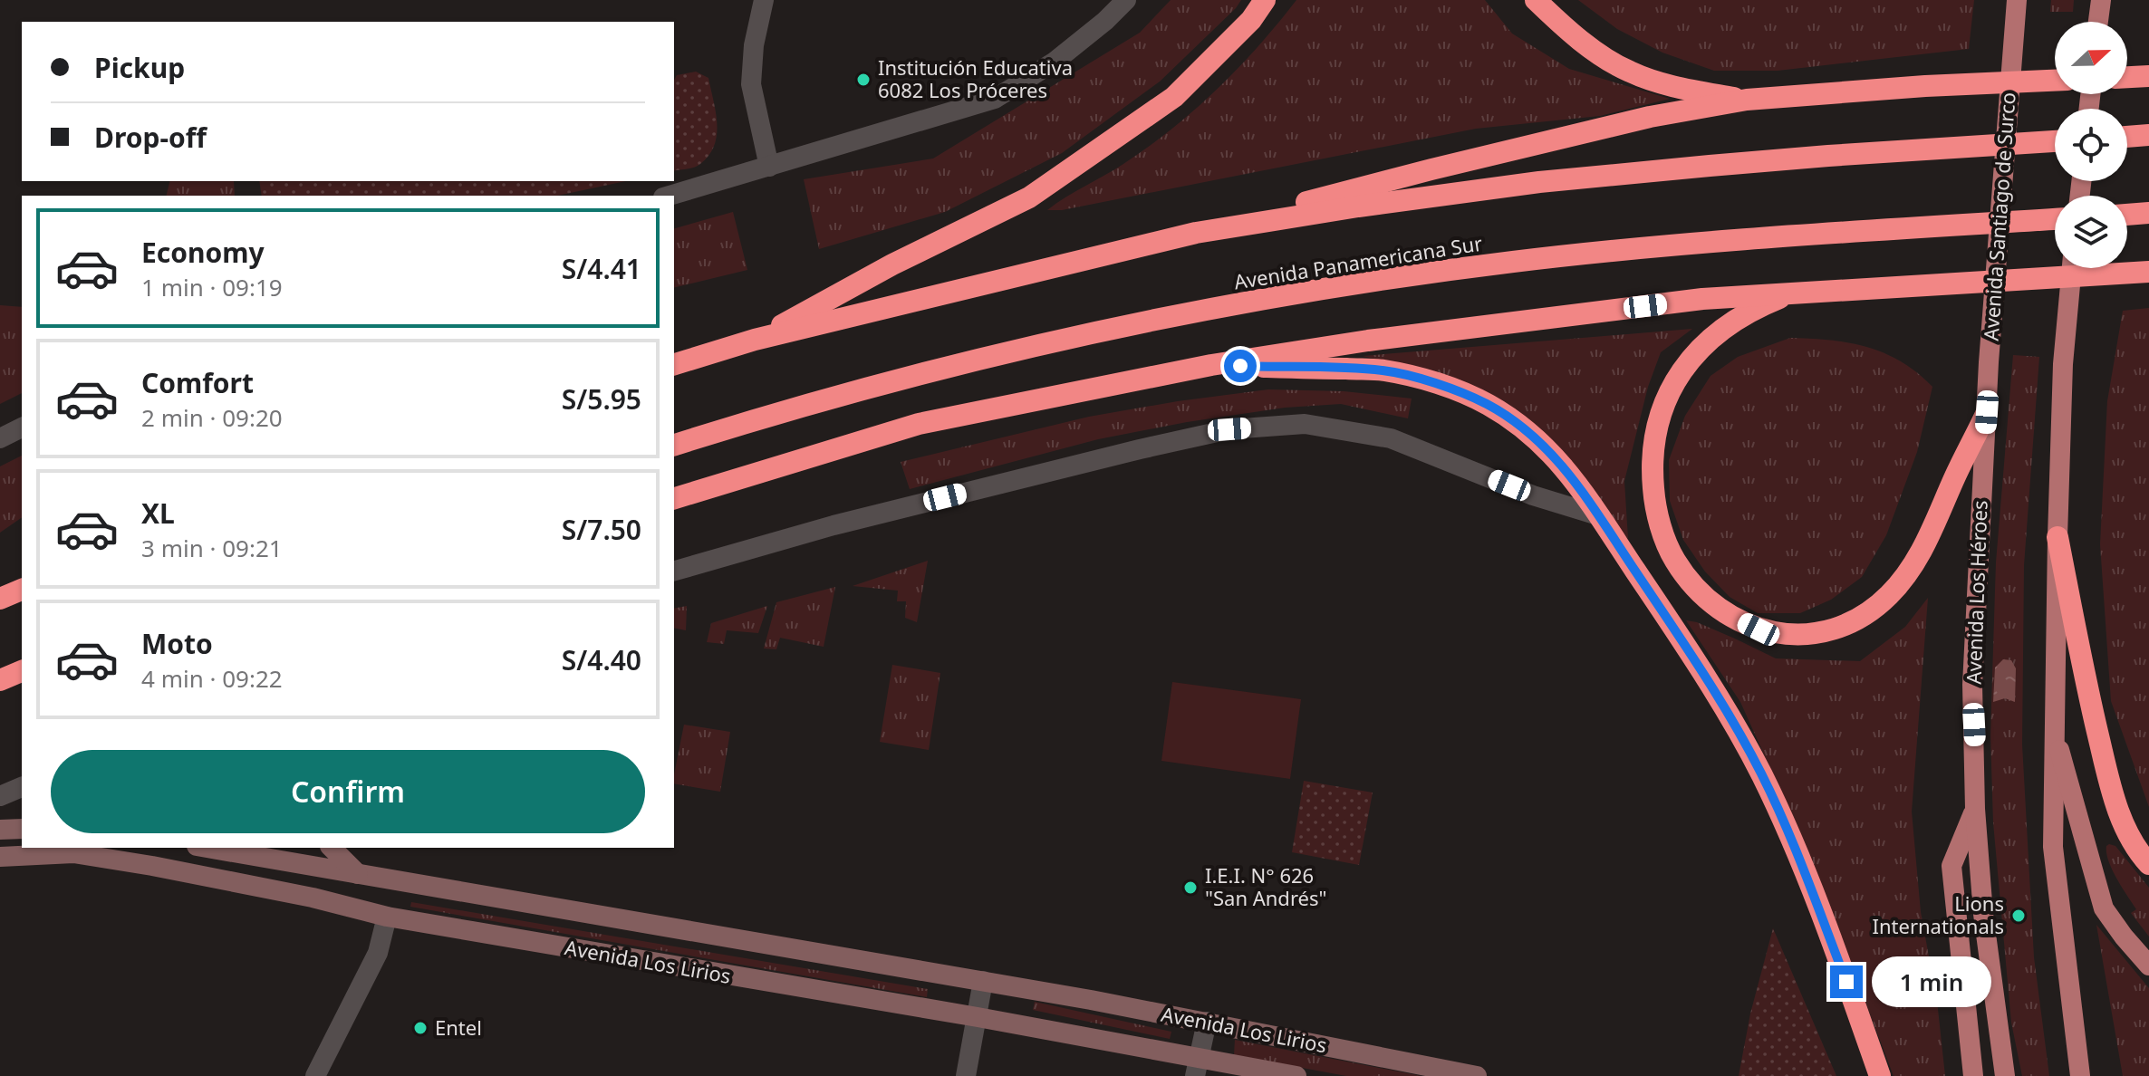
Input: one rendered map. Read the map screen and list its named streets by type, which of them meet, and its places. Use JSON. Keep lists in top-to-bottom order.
{
  "streets": {
    "highway": ["Avenida Panamericana Sur"],
    "main road": ["Avenida Santiago de Surco", "Avenida Los Héroes", "Avenida Los Lirios"]
  },
  "crossings": [
    ["Avenida Santiago de Surco", "Avenida Los Héroes"]
  ],
  "places": [
    "Institución Educativa 6082 Los Próceres",
    "I.E.I. N° 626 \"San Andrés\"",
    "Lions Internationals",
    "Entel"
  ],
  "north": "right",
  "page": {
    "banner": ["Pickup", "Drop-off"],
    "list": [
      {
        "name": "Economy",
        "note": "1 min · 09:19",
        "value": "S/4.41"
      },
      {
        "name": "Comfort",
        "note": "2 min · 09:20",
        "value": "S/5.95"
      },
      {
        "name": "XL",
        "note": "3 min · 09:21",
        "value": "S/7.50"
      },
      {
        "name": "Moto",
        "note": "4 min · 09:22",
        "value": "S/4.40"
      }
    ],
    "buttons": "Confirm",
    "bubble": "1 min"
  }
}
